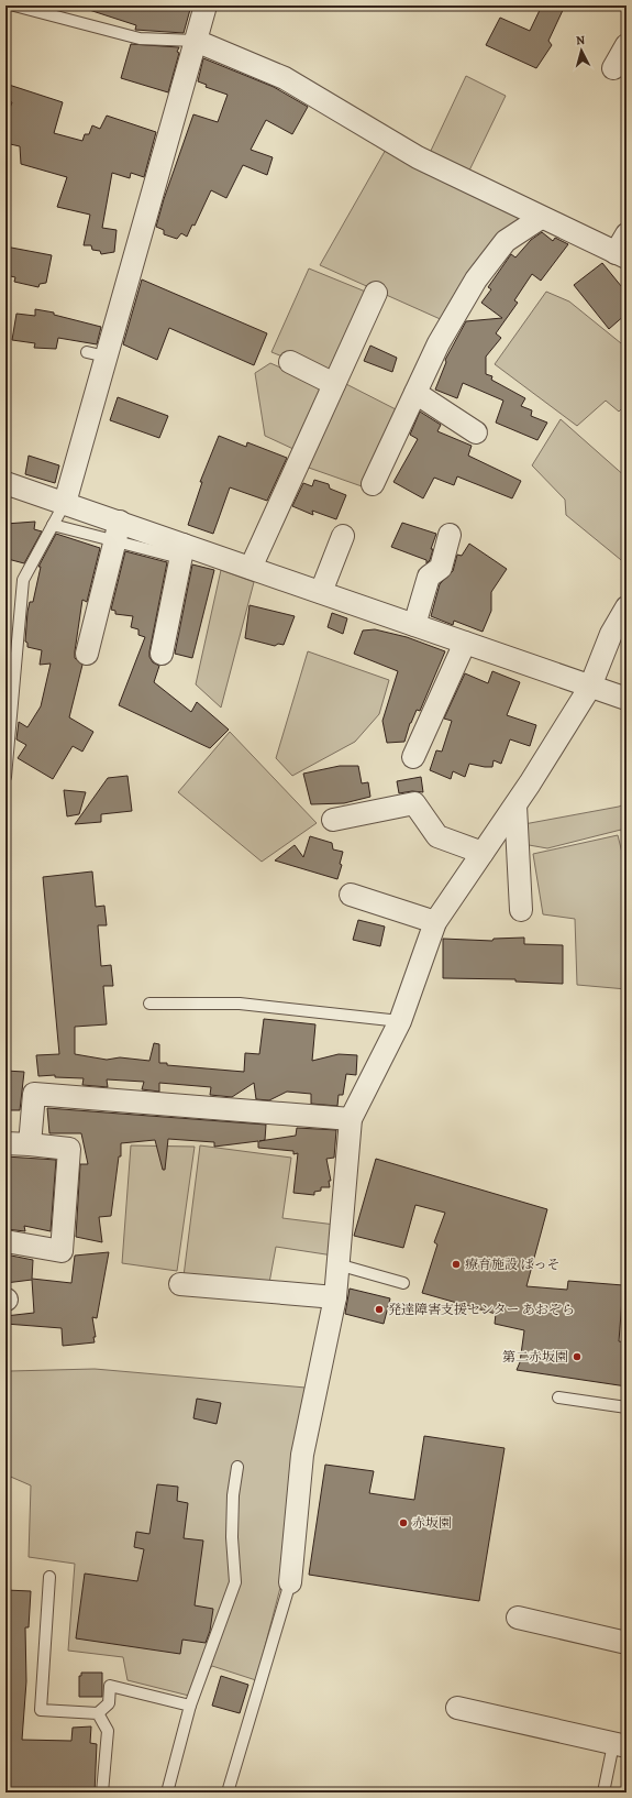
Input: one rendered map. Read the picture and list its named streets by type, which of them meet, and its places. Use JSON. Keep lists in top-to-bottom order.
{
  "places": [
    "療育施設 ぱっそ",
    "発達障害支援センター あおぞら",
    "第二赤坂園",
    "赤坂園"
  ],
  "north": "top"
}
